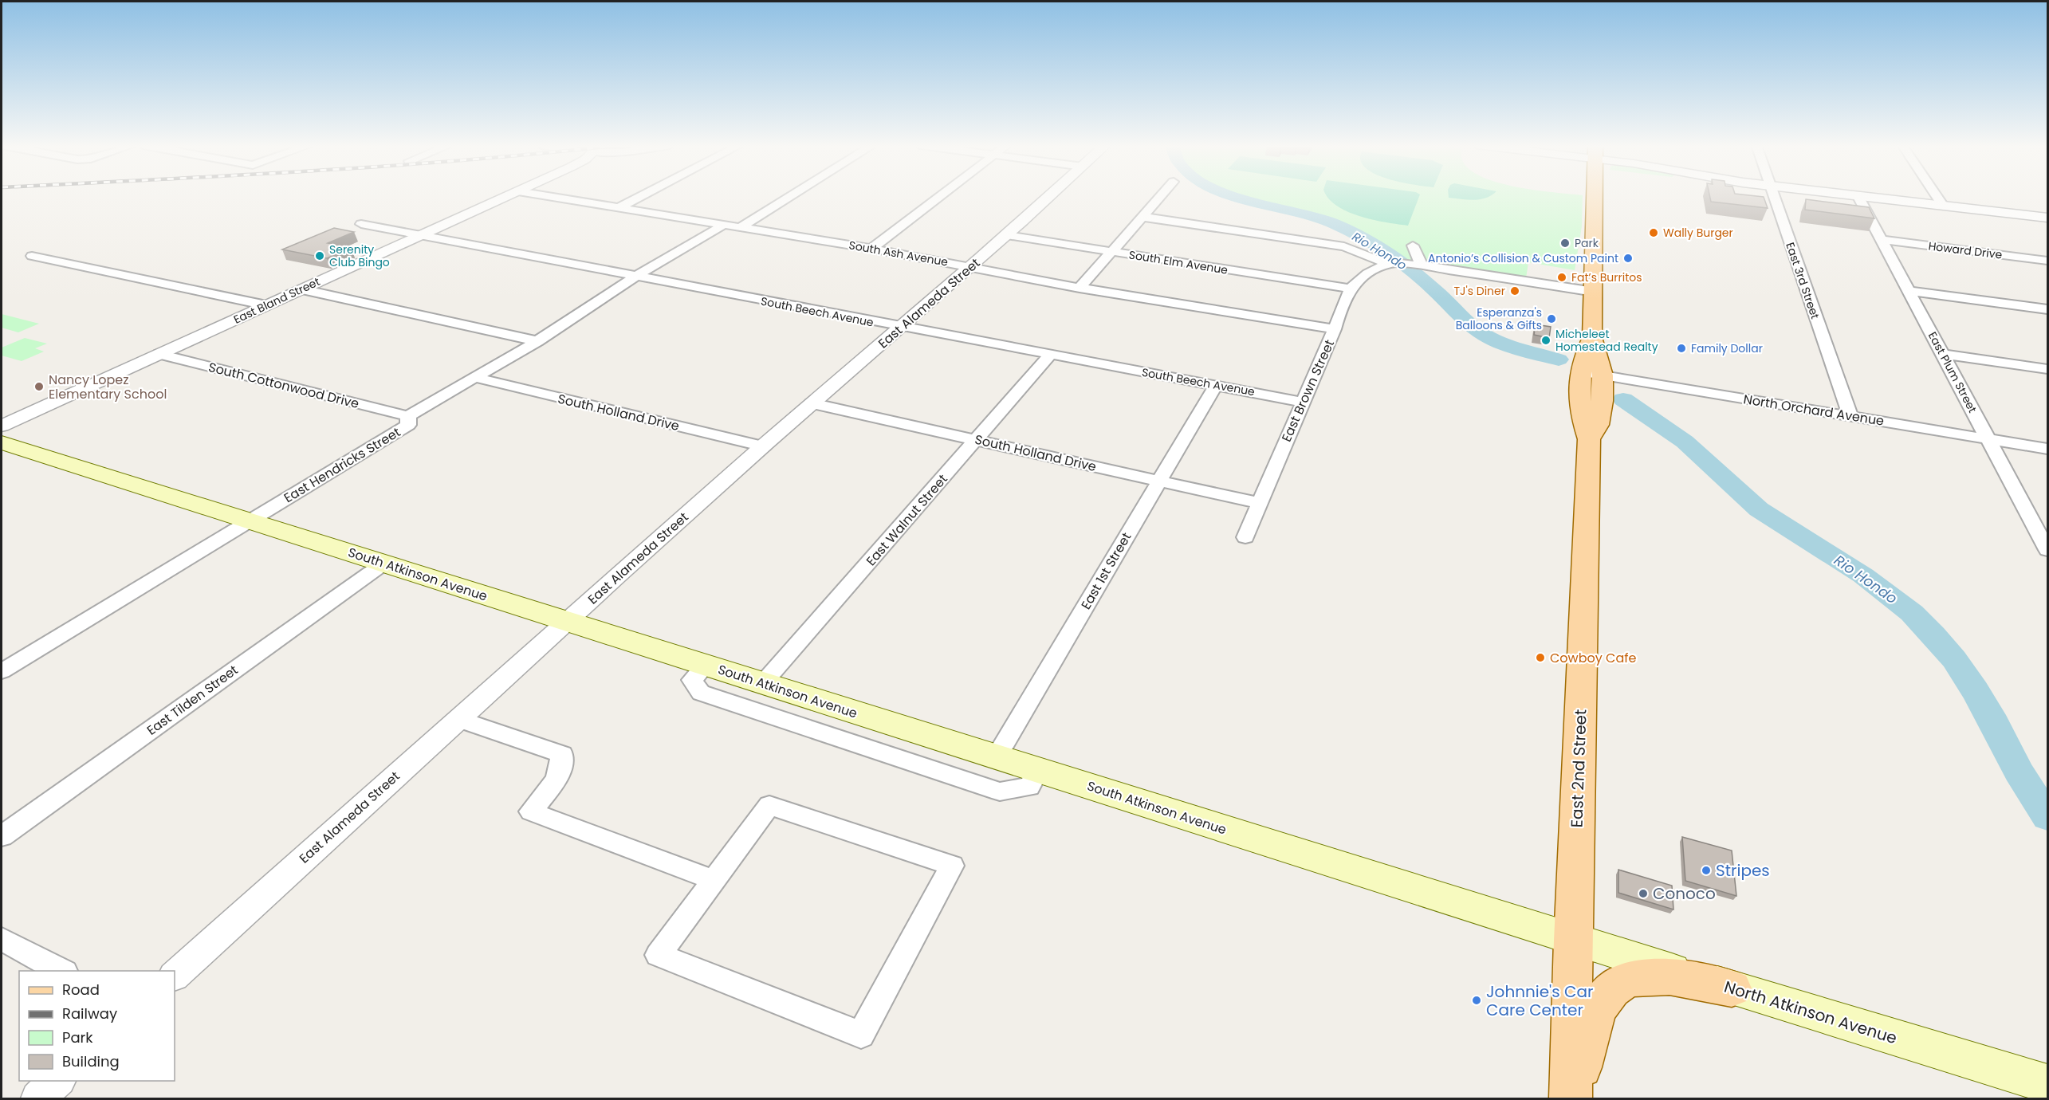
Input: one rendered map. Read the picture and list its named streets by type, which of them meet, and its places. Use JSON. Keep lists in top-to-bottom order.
{
  "streets": {
    "main road": ["South Atkinson Avenue", "East 2nd Street", "North Atkinson Avenue"],
    "street": [
      "Howard Drive",
      "South Ash Avenue",
      "South Elm Avenue",
      "East 3rd Street",
      "East Bland Street",
      "East Alameda Street",
      "South Beech Avenue",
      "East Plum Street",
      "South Cottonwood Drive",
      "East Brown Street",
      "North Orchard Avenue",
      "South Holland Drive",
      "East Hendricks Street",
      "East Walnut Street",
      "East 1st Street",
      "East Tilden Street"
    ]
  },
  "crossings": [
    ["Howard Drive", "East Plum Street"],
    ["South Ash Avenue", "East Alameda Street"],
    ["South Ash Avenue", "East Brown Street"],
    ["South Ash Avenue", "East Hendricks Street"],
    ["South Elm Avenue", "East Alameda Street"],
    ["South Elm Avenue", "East Brown Street"],
    ["East 3rd Street", "North Orchard Avenue"],
    ["East Bland Street", "South Beech Avenue"],
    ["East Bland Street", "South Cottonwood Drive"],
    ["East Alameda Street", "South Beech Avenue"],
    ["East Alameda Street", "South Holland Drive"],
    ["East Alameda Street", "South Atkinson Avenue"],
    ["South Beech Avenue", "East Brown Street"],
    ["South Beech Avenue", "East Hendricks Street"],
    ["South Beech Avenue", "East Walnut Street"],
    ["South Beech Avenue", "East 1st Street"],
    ["East Plum Street", "North Orchard Avenue"],
    ["South Cottonwood Drive", "East Hendricks Street"],
    ["East Brown Street", "South Holland Drive"],
    ["North Orchard Avenue", "East 2nd Street"],
    ["South Holland Drive", "East Hendricks Street"],
    ["South Holland Drive", "East Walnut Street"],
    ["South Holland Drive", "East 1st Street"],
    ["East Hendricks Street", "South Atkinson Avenue"],
    ["East Walnut Street", "South Atkinson Avenue"],
    ["East 1st Street", "South Atkinson Avenue"],
    ["South Atkinson Avenue", "East Tilden Street"],
    ["South Atkinson Avenue", "East 2nd Street"],
    ["South Atkinson Avenue", "North Atkinson Avenue"],
    ["East 2nd Street", "North Atkinson Avenue"]
  ],
  "water": ["Rio Hondo"],
  "places": [
    "Wally Burger",
    "Park",
    "Serenity Club Bingo",
    "Antonio’s Collision & Custom Paint",
    "Fat’s Burritos",
    "TJ's Diner",
    "Esperanza's Balloons & Gifts",
    "Micheleet Homestead Realty",
    "Family Dollar",
    "Nancy Lopez Elementary School",
    "Cowboy Cafe",
    "Stripes",
    "Conoco",
    "Johnnie's Car Care Center"
  ],
  "legend": [
    "Road",
    "Railway",
    "Park",
    "Building"
  ]
}
